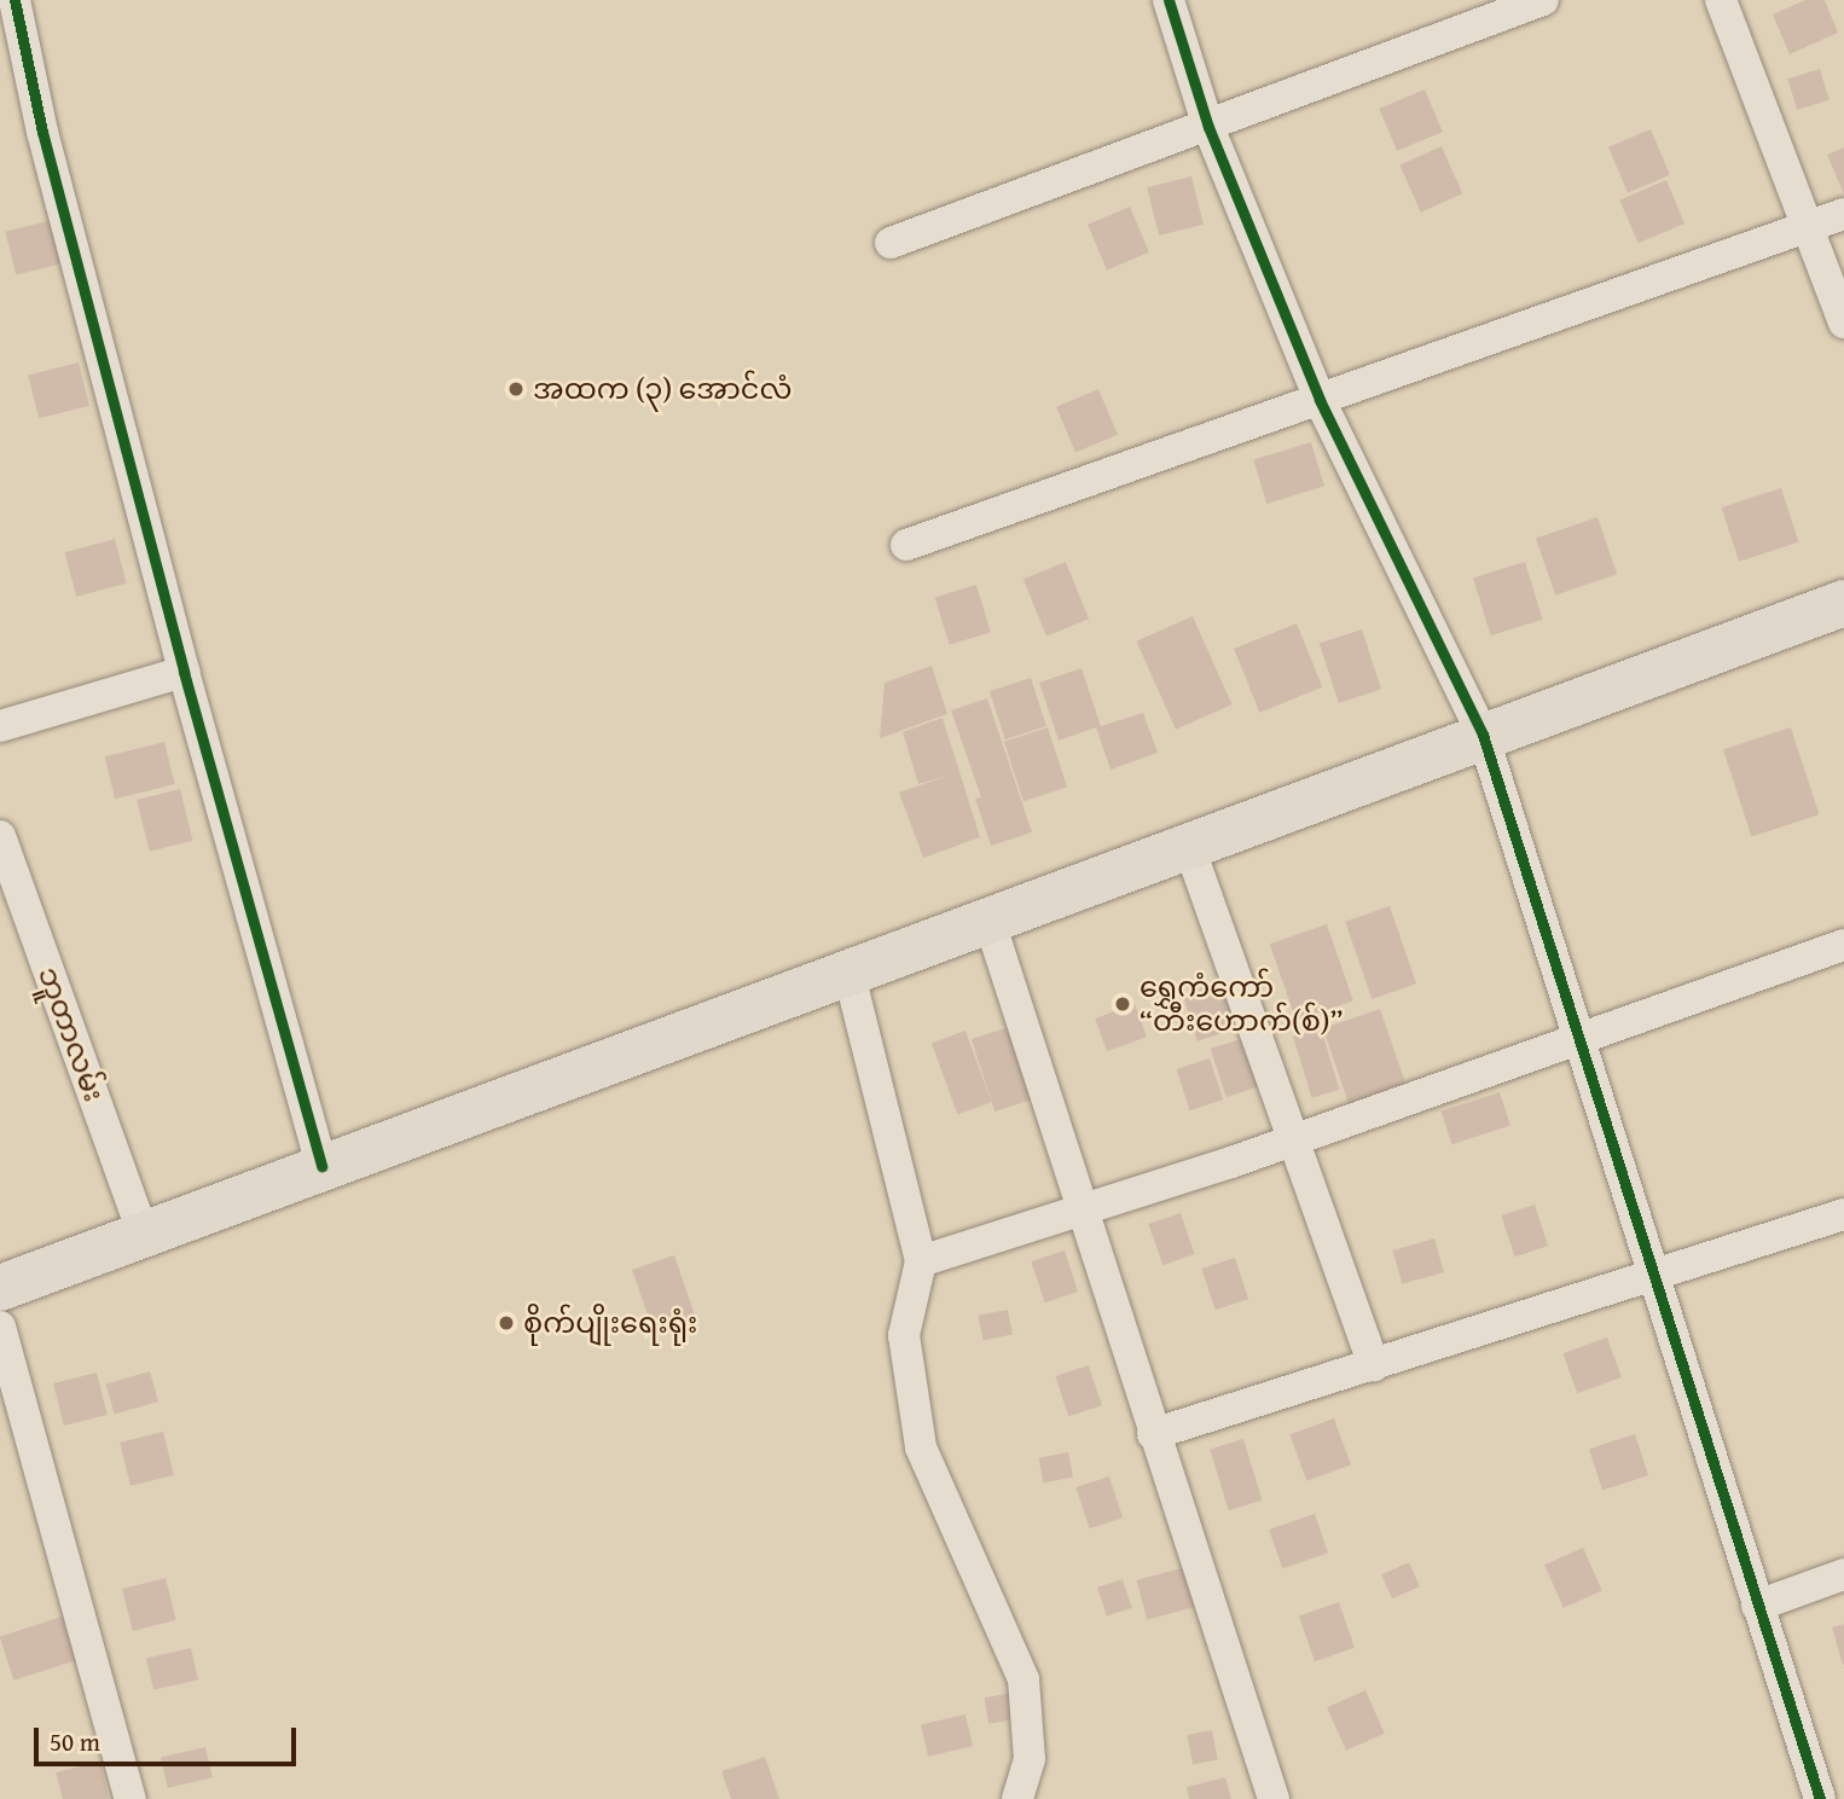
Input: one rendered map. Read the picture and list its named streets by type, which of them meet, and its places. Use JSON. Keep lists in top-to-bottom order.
{
  "streets": {
    "street": ["ဘူတာလမ်း"]
  },
  "places": ["အထက (၃) အောင်လံ", "ရွှေကံကော် “တီးဟောက်(စ်)” ️", "စိုက်ပျိုးရေးရုံး"],
  "scale_bar": "50 m"
}
